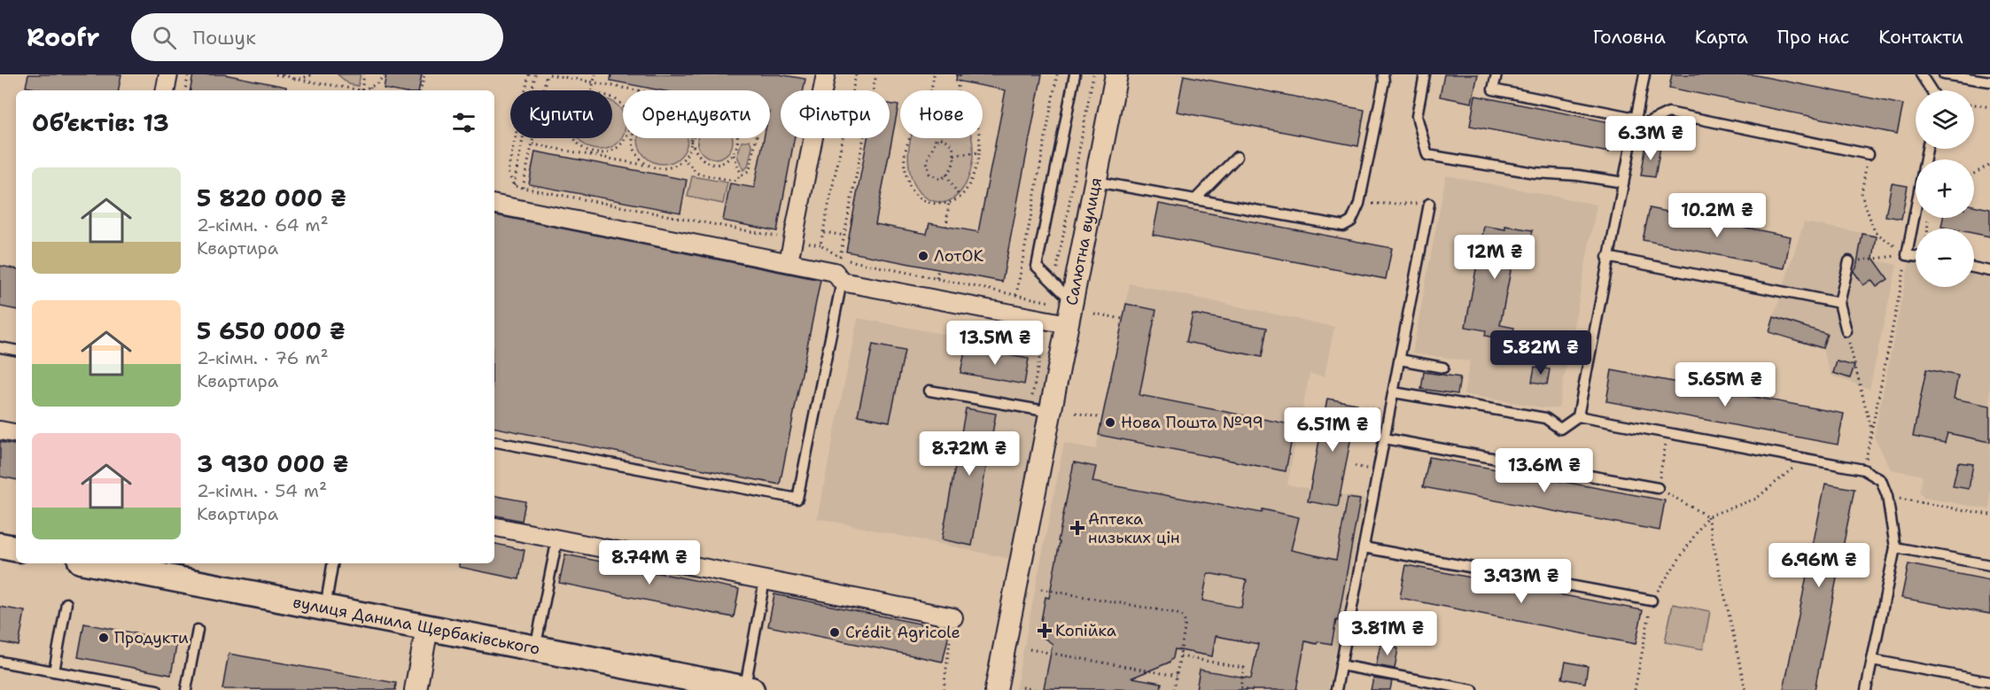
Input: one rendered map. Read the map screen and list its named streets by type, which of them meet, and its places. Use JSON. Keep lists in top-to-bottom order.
{
  "streets": {
    "main road": ["вулиця Данила Щербаківського"],
    "street": ["Салютна вулиця"]
  },
  "places": {
    "other": [
      "ЛотОК",
      "Нова Пошта №99",
      "Crédit Agricole",
      "Продукти"
    ],
    "health": ["Аптека низьких цін", "Копійка"]
  },
  "page": {
    "header": "Roofr",
    "search": "Пошук",
    "nav": [
      "Головна",
      "Карта",
      "Про нас",
      "Контакти"
    ],
    "map_buttons": ["+", "−"],
    "chip": [
      "Купити",
      "Орендувати",
      "Фільтри",
      "Нове"
    ],
    "heading": "Об’єктів: 13",
    "price": [
      "6.3M ₴",
      "10.2M ₴",
      "12M ₴",
      "13.5M ₴",
      "5.82M ₴",
      "5.65M ₴",
      "6.51M ₴",
      "8.72M ₴",
      "13.6M ₴",
      "8.74M ₴",
      "6.96M ₴",
      "3.93M ₴",
      "3.81M ₴"
    ],
    "list": [
      {
        "name": "5 820 000 ₴",
        "note": "2-кімн. · 64 m² · Квартира"
      },
      {
        "name": "5 650 000 ₴",
        "note": "2-кімн. · 76 m² · Квартира"
      },
      {
        "name": "3 930 000 ₴",
        "note": "2-кімн. · 54 m² · Квартира"
      }
    ]
  }
}
